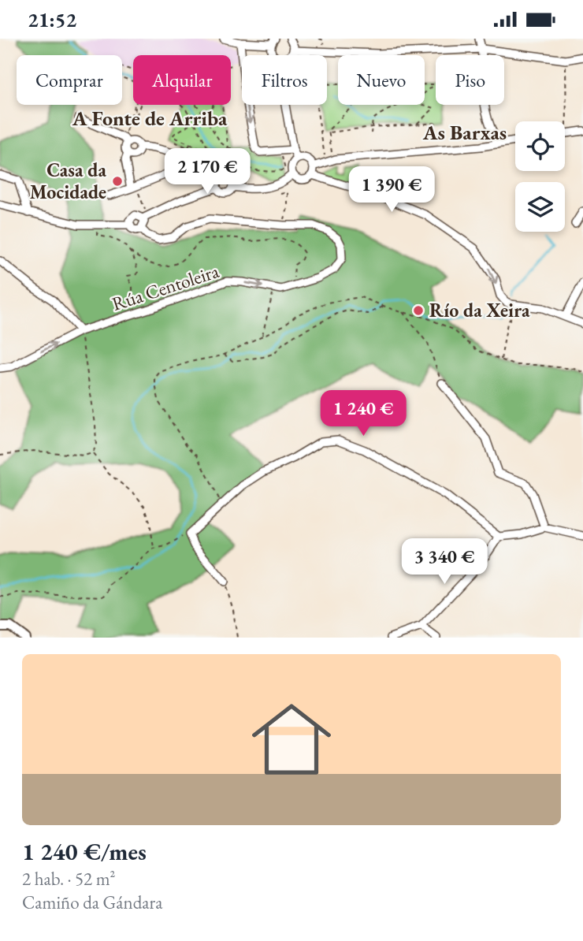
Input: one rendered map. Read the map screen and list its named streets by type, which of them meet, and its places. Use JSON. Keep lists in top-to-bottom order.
{
  "streets": {
    "street": ["Rúa Centoleira"]
  },
  "districts": ["A Fonte de Arriba", "As Barxas"],
  "places": ["Casa da Mocidade", "Río da Xeira"],
  "page": {
    "status": "21:52",
    "chip": [
      "Comprar",
      "Alquilar",
      "Filtros",
      "Nuevo",
      "Piso"
    ],
    "price": [
      "2 170 €",
      "1 390 €",
      "1 240 €",
      "3 340 €"
    ],
    "list": [
      {
        "name": "1 240 €/mes",
        "note": "2 hab. · 52 m² · Camiño da Gándara"
      }
    ]
  }
}
